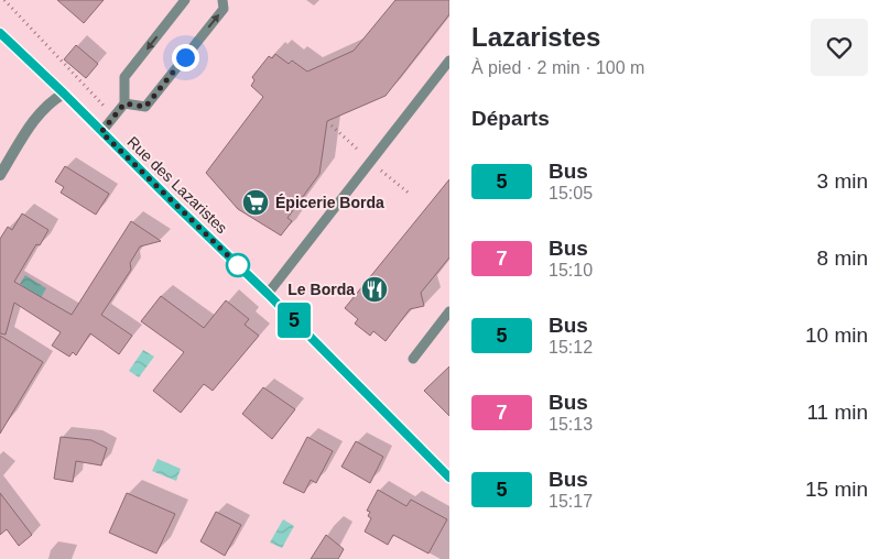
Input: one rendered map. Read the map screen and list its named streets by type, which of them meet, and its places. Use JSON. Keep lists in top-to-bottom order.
{
  "streets": {
    "street": ["Rue des Lazaristes"]
  },
  "places": {
    "supermarket": ["Épicerie Borda"],
    "restaurant": ["Le Borda"]
  },
  "lines": ["bus line 5"],
  "page": {
    "on_map": "5",
    "heading": [
      ["Lazaristes", "À pied · 2 min · 100 m"],
      "Départs"
    ],
    "list": [
      {
        "mark": "5",
        "name": "Bus",
        "note": "15:05",
        "value": "3 min"
      },
      {
        "mark": "7",
        "name": "Bus",
        "note": "15:10",
        "value": "8 min"
      },
      {
        "mark": "5",
        "name": "Bus",
        "note": "15:12",
        "value": "10 min"
      },
      {
        "mark": "7",
        "name": "Bus",
        "note": "15:13",
        "value": "11 min"
      },
      {
        "mark": "5",
        "name": "Bus",
        "note": "15:17",
        "value": "15 min"
      }
    ]
  }
}
